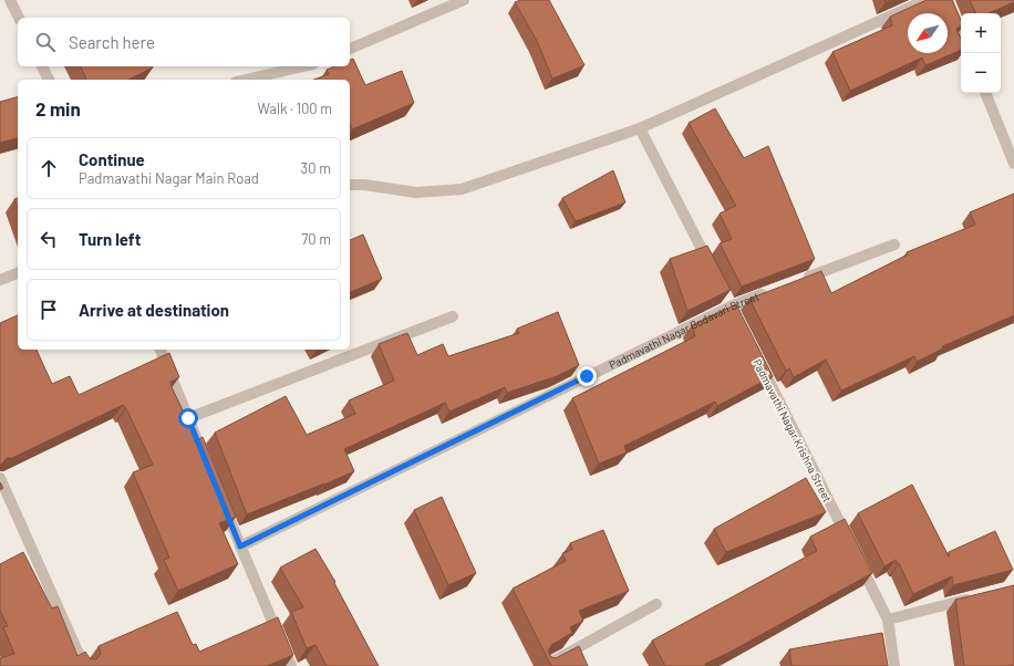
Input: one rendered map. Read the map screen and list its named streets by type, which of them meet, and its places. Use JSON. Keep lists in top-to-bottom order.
{
  "streets": {
    "street": ["Padmavathi Nagar Godavari Street", "Padmavathi Nagar Krishna Street"]
  },
  "north": "bottom left",
  "page": {
    "map_buttons": ["+", "−"],
    "search": "Search here",
    "heading": ["2 min", "Walk · 100 m"],
    "list": [
      ["Continue", "Padmavathi Nagar Main Road", "30 m"],
      ["Turn left", "70 m"],
      "Arrive at destination"
    ]
  }
}
